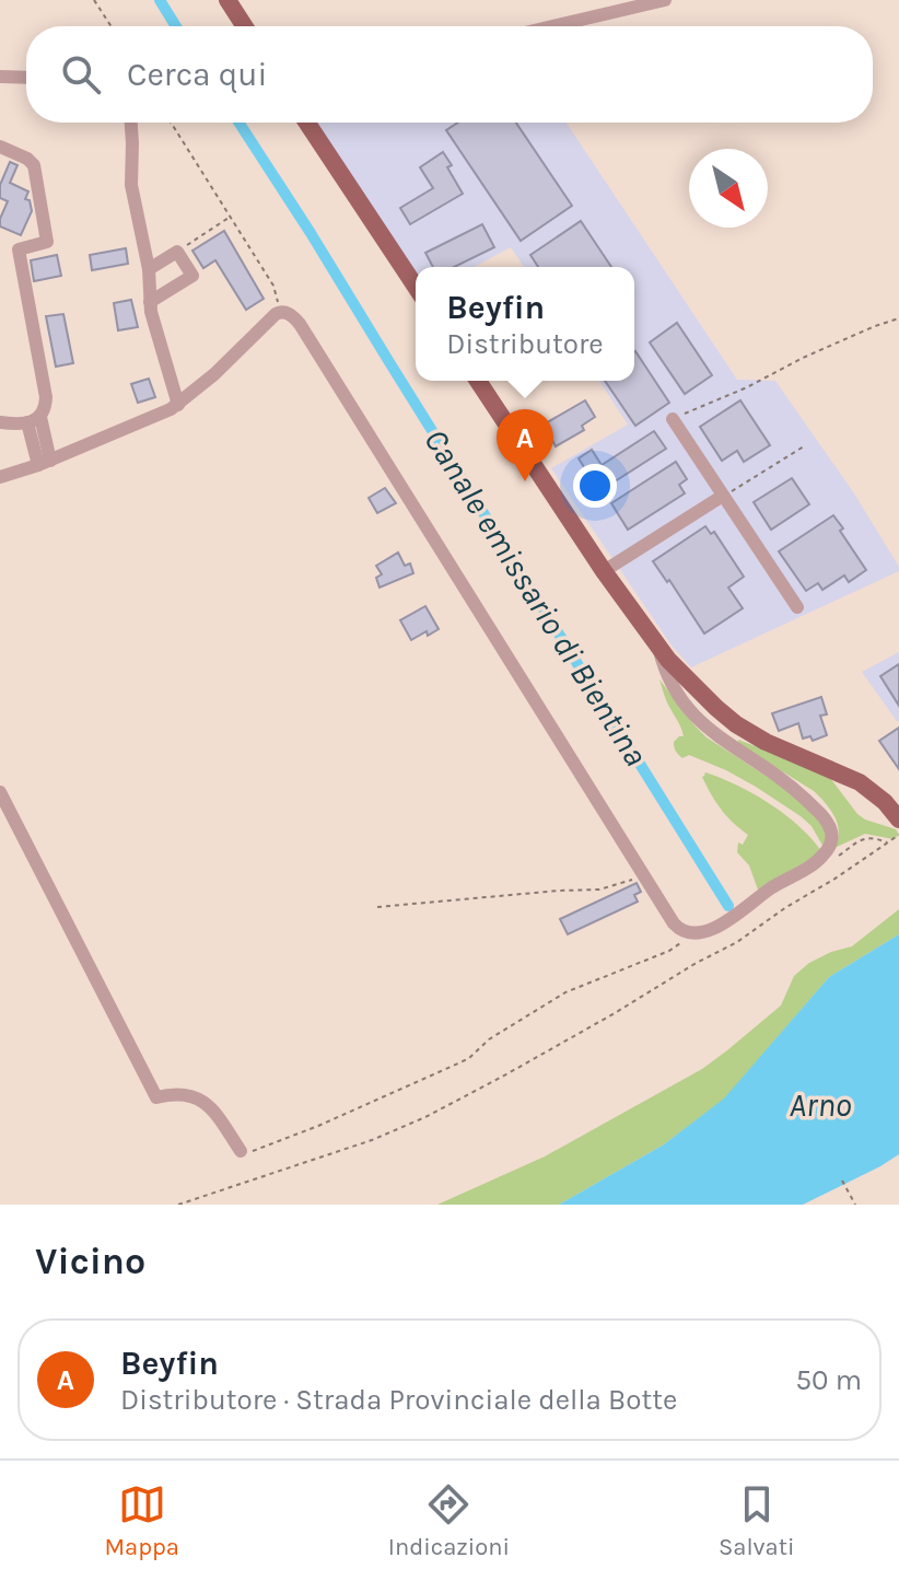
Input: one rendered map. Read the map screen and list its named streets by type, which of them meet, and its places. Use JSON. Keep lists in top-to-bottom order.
{
  "water": ["Canale emissario di Bientina", "Arno"],
  "north": "bottom right",
  "page": {
    "search": "Cerca qui",
    "popup": ["Beyfin", "Distributore"],
    "pins": "A",
    "heading": "Vicino",
    "list": [
      {
        "mark": "A",
        "name": "Beyfin",
        "note": "Distributore · Strada Provinciale della Botte",
        "value": "50 m"
      }
    ],
    "nav": ["Mappa", "Indicazioni", "Salvati"]
  }
}
